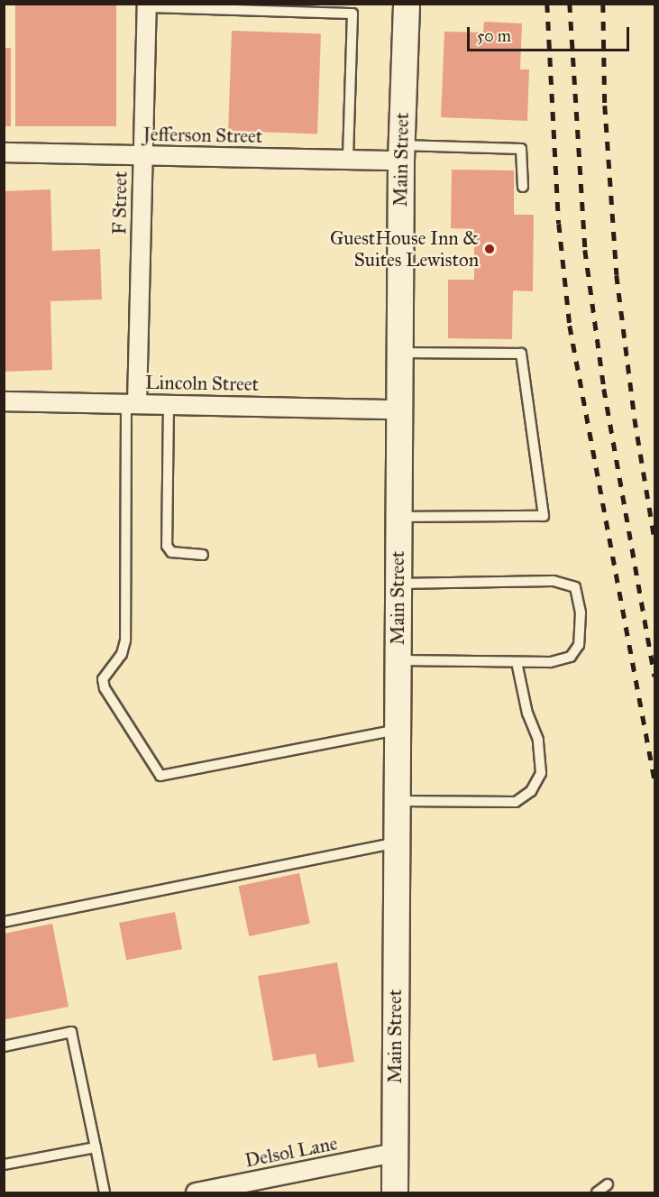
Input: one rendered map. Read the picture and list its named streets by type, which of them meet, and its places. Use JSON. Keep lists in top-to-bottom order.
{
  "streets": {
    "main road": ["Main Street"],
    "street": [
      "Jefferson Street",
      "F Street",
      "Lincoln Street",
      "Delsol Lane"
    ]
  },
  "crossings": [
    ["Jefferson Street", "Main Street"],
    ["Jefferson Street", "F Street"],
    ["Main Street", "Lincoln Street"],
    ["Main Street", "Delsol Lane"],
    ["F Street", "Lincoln Street"]
  ],
  "places": ["GuestHouse Inn & Suites Lewiston"],
  "scale_bar": "50 m"
}
